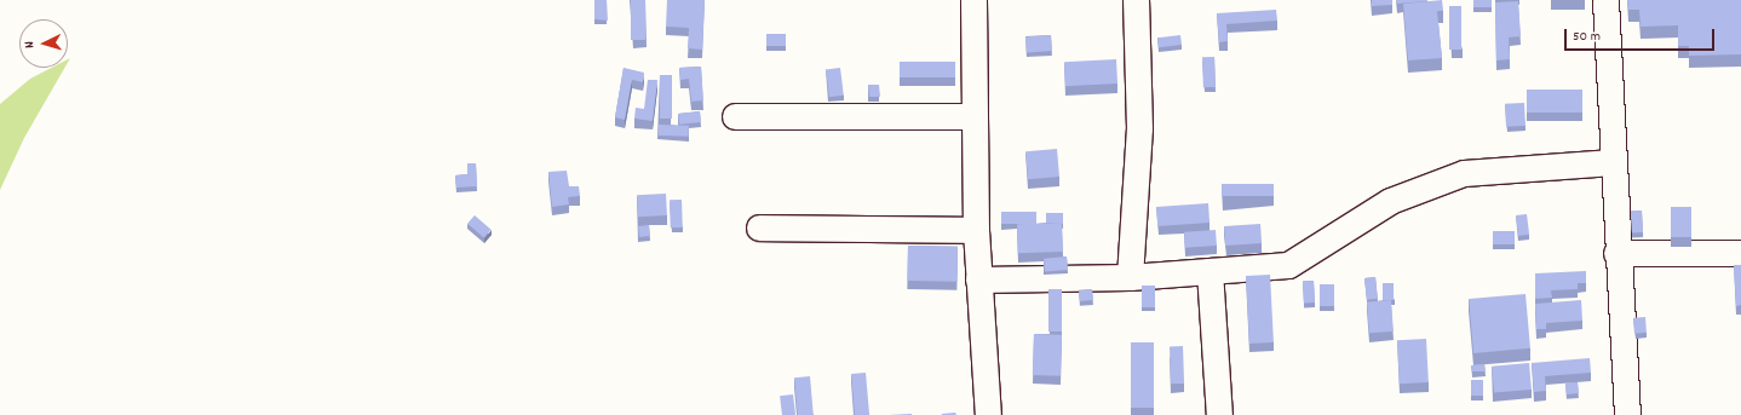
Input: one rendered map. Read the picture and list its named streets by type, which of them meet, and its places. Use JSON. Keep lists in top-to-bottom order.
{
  "scale_bar": "50 m",
  "north": "left"
}
